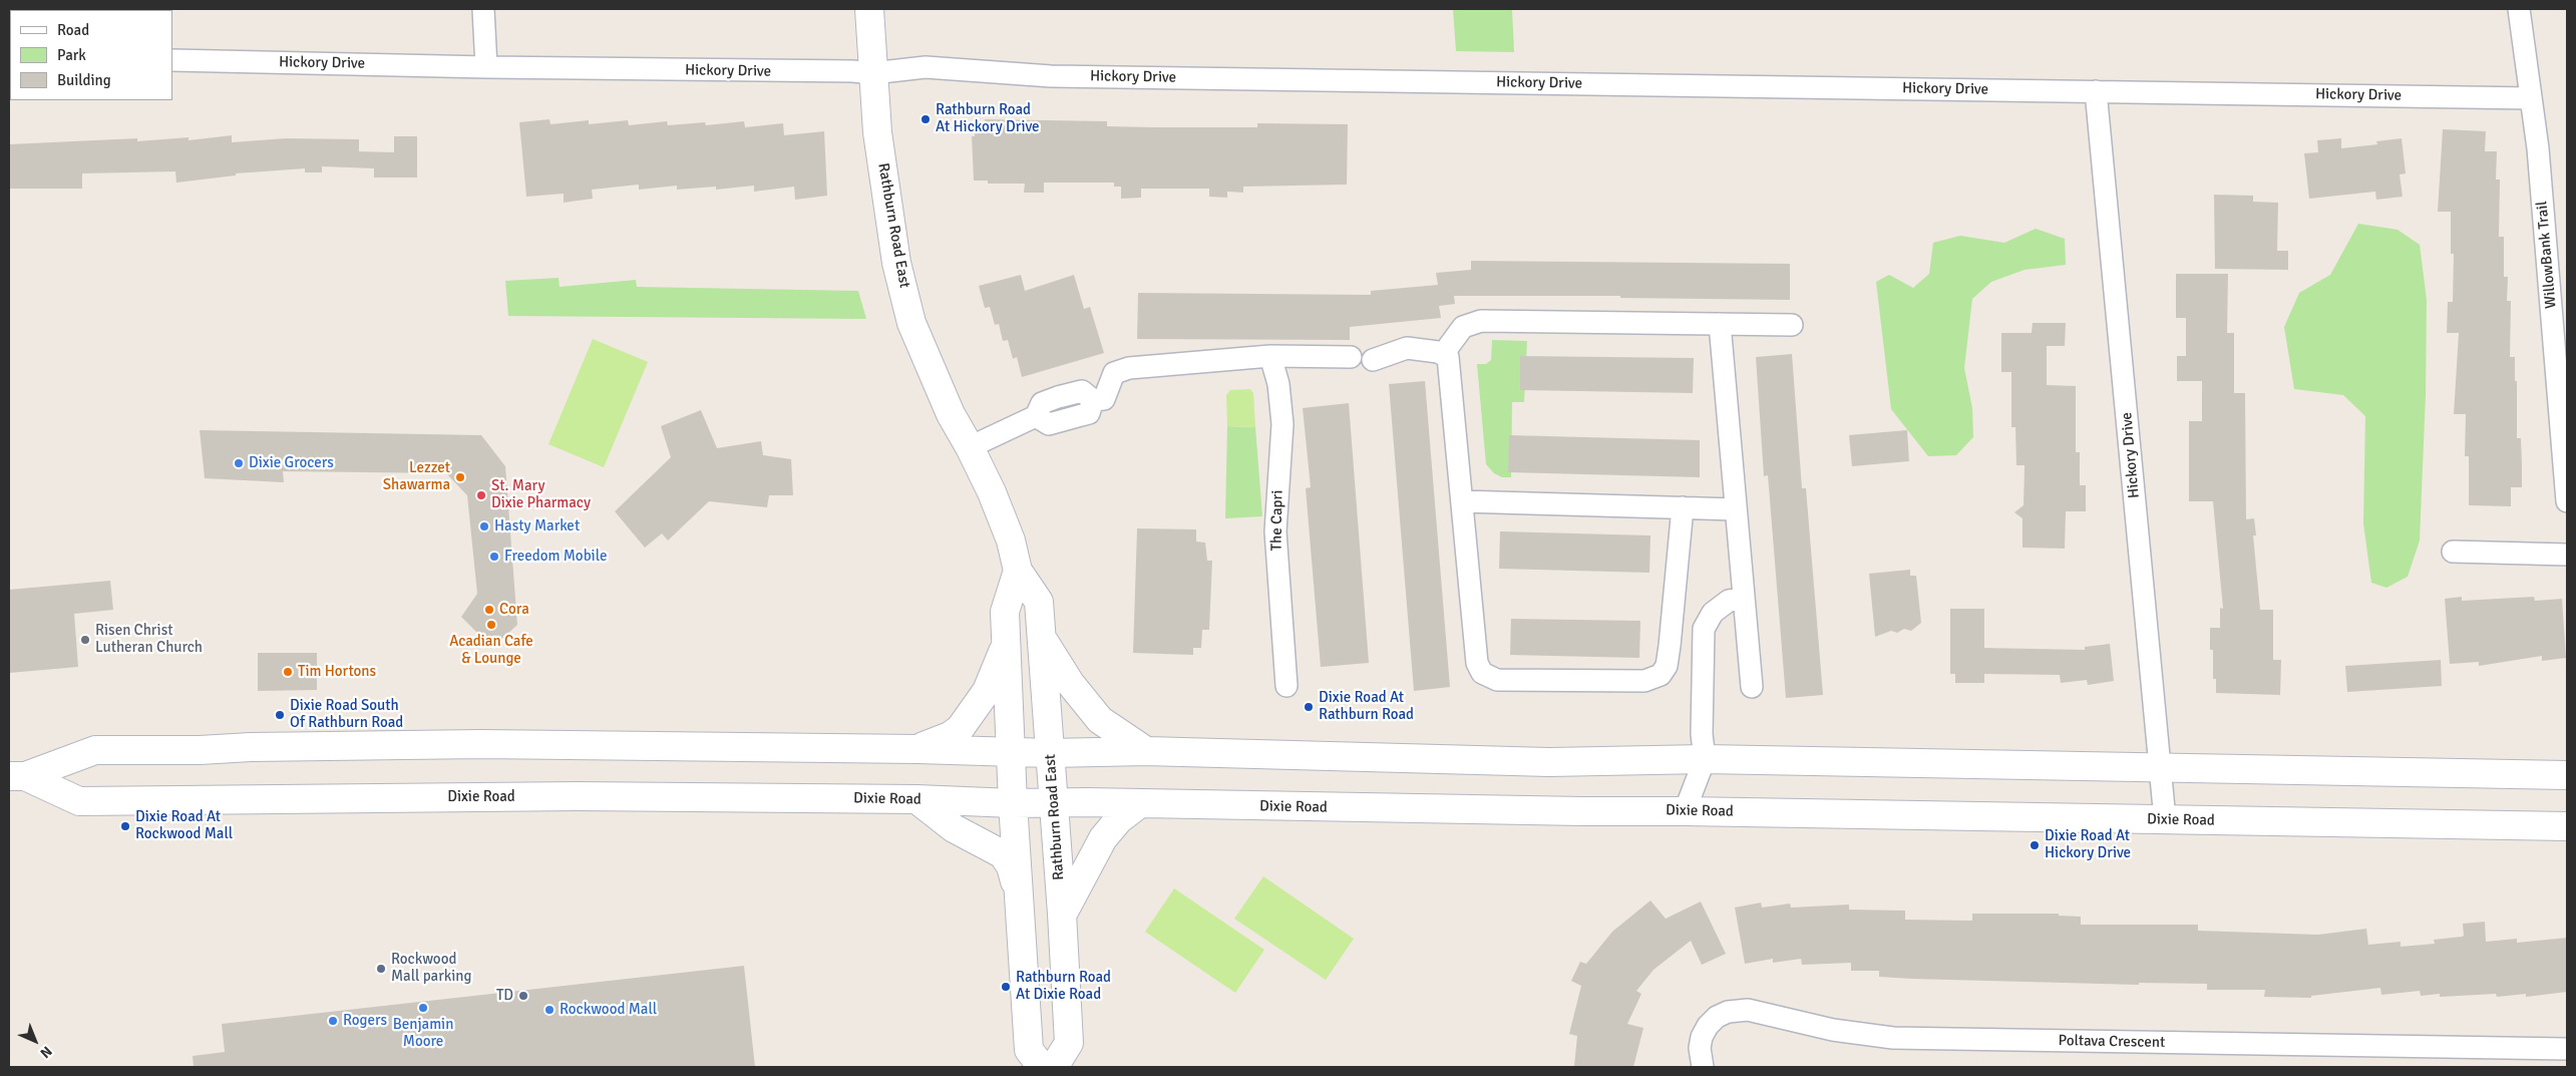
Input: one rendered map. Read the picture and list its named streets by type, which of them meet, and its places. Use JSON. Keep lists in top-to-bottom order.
{
  "streets": {
    "main road": ["Rathburn Road East", "Dixie Road"],
    "street": [
      "Hickory Drive",
      "WillowBank Trail",
      "The Capri",
      "Poltava Crescent"
    ]
  },
  "crossings": [
    ["Hickory Drive", "Rathburn Road East"],
    ["Hickory Drive", "WillowBank Trail"],
    ["Hickory Drive", "Dixie Road"],
    ["Rathburn Road East", "Dixie Road"]
  ],
  "places": [
    "Rathburn Road At Hickory Drive",
    "Dixie Grocers",
    "Lezzet Shawarma",
    "St. Mary Dixie Pharmacy",
    "Hasty Market",
    "Freedom Mobile",
    "Cora",
    "Acadian Cafe & Lounge",
    "Risen Christ Lutheran Church",
    "Tim Hortons",
    "Dixie Road At Rathburn Road",
    "Dixie Road South Of Rathburn Road",
    "Dixie Road At Rockwood Mall",
    "Dixie Road At Hickory Drive",
    "Rockwood Mall parking",
    "Rathburn Road At Dixie Road",
    "TD",
    "Benjamin Moore",
    "Rockwood Mall",
    "Rogers"
  ],
  "legend": ["Road", "Park", "Building"],
  "north": "bottom right"
}
